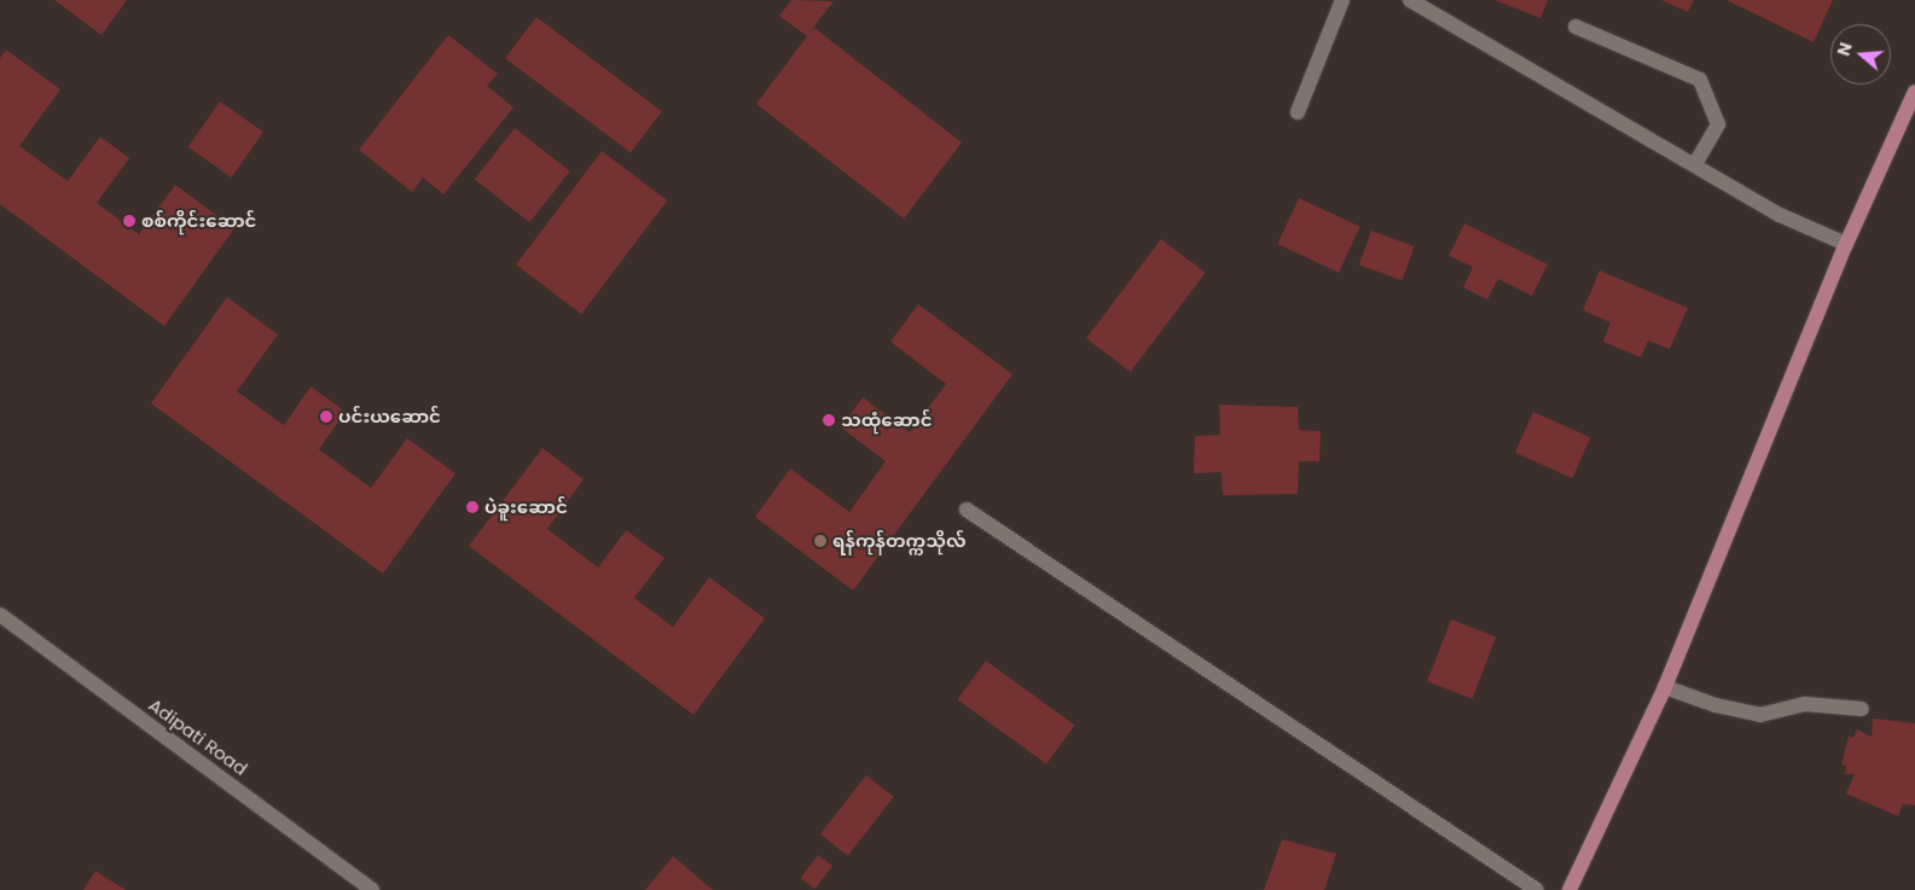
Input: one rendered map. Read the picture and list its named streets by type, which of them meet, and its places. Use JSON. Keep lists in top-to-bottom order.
{
  "streets": {
    "street": ["Adipati Road"]
  },
  "places": [
    "စစ်ကိုင်းဆောင်",
    "ပင်းယဆောင်",
    "သထုံဆောင်",
    "ပဲခူးဆောင်",
    "ရန်ကုန်တက္ကသိုလ်"
  ],
  "north": "left"
}
